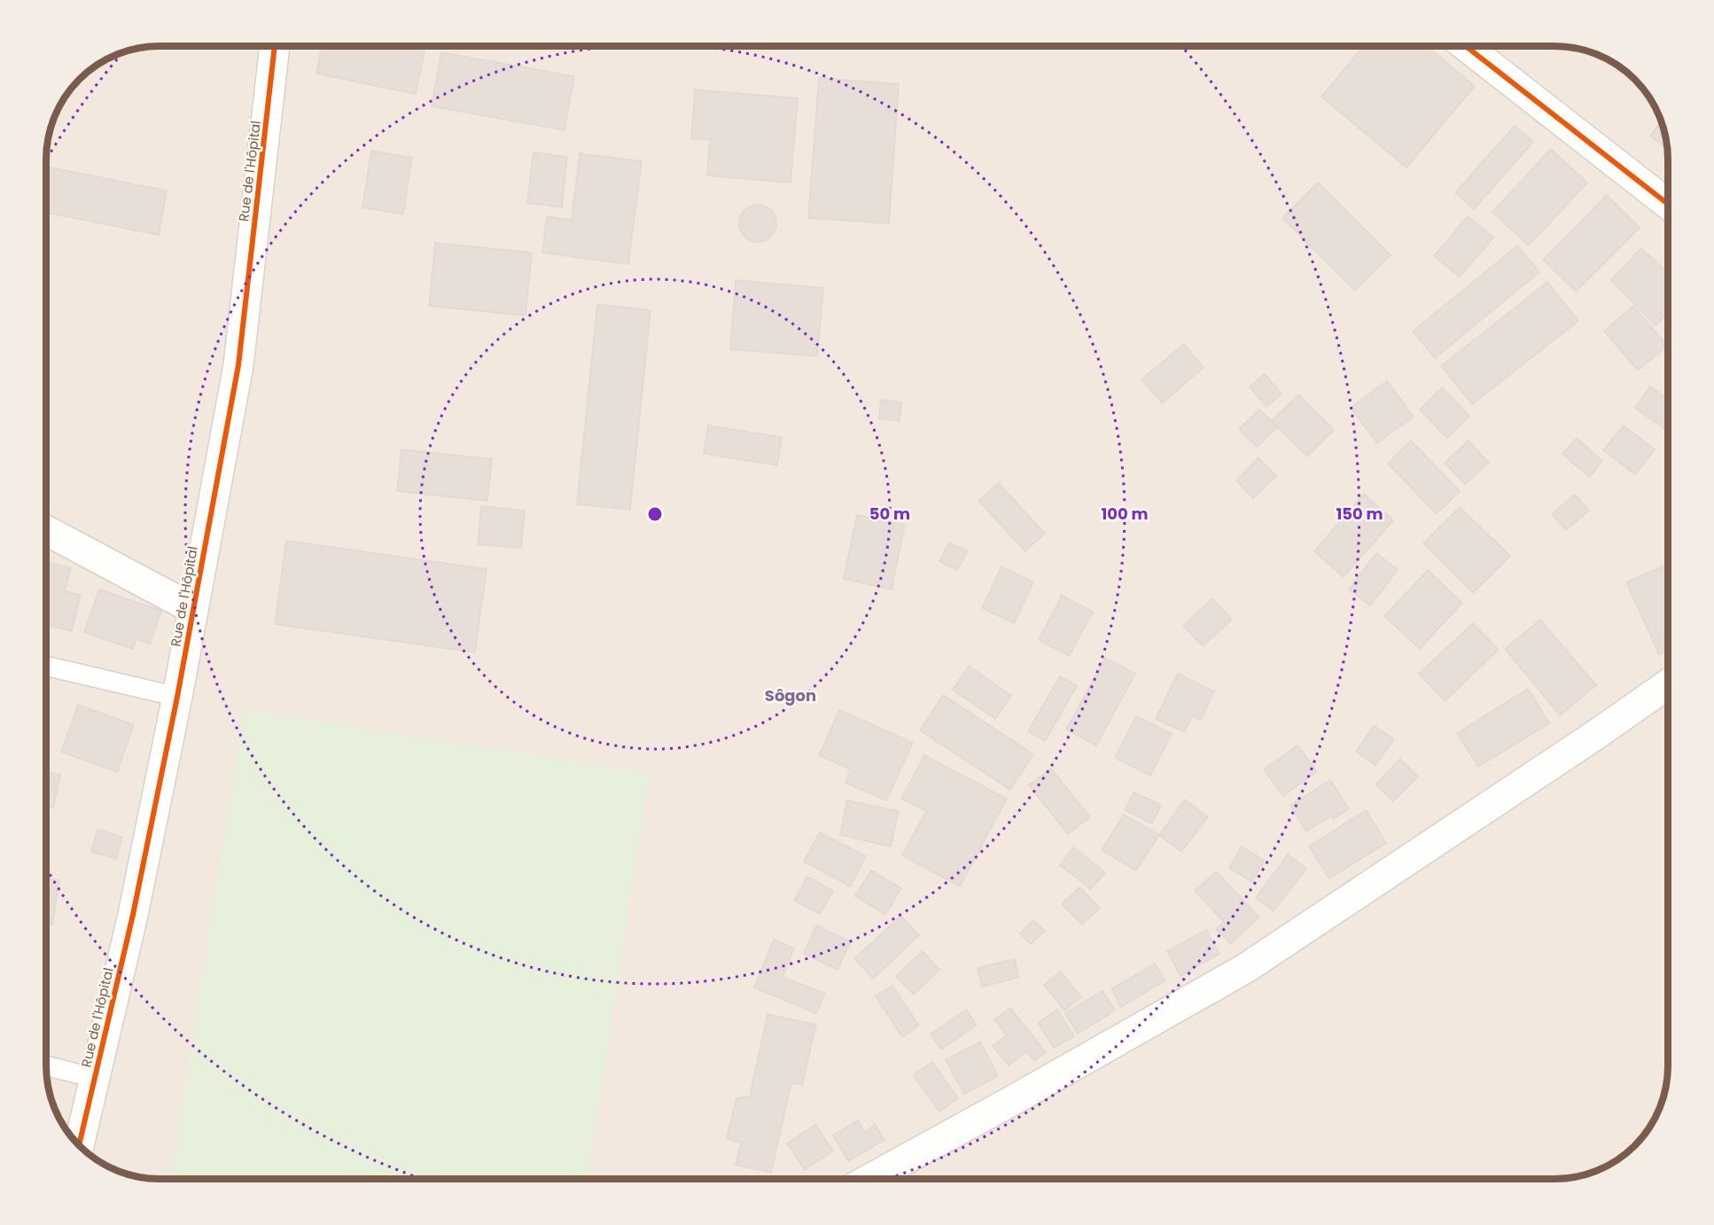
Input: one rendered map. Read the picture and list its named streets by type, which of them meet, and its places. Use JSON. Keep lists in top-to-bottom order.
{
  "streets": {
    "street": ["Rue de l'Hôpital"]
  },
  "districts": ["Sôgon"],
  "rings": ["50 m", "100 m", "150 m"]
}
